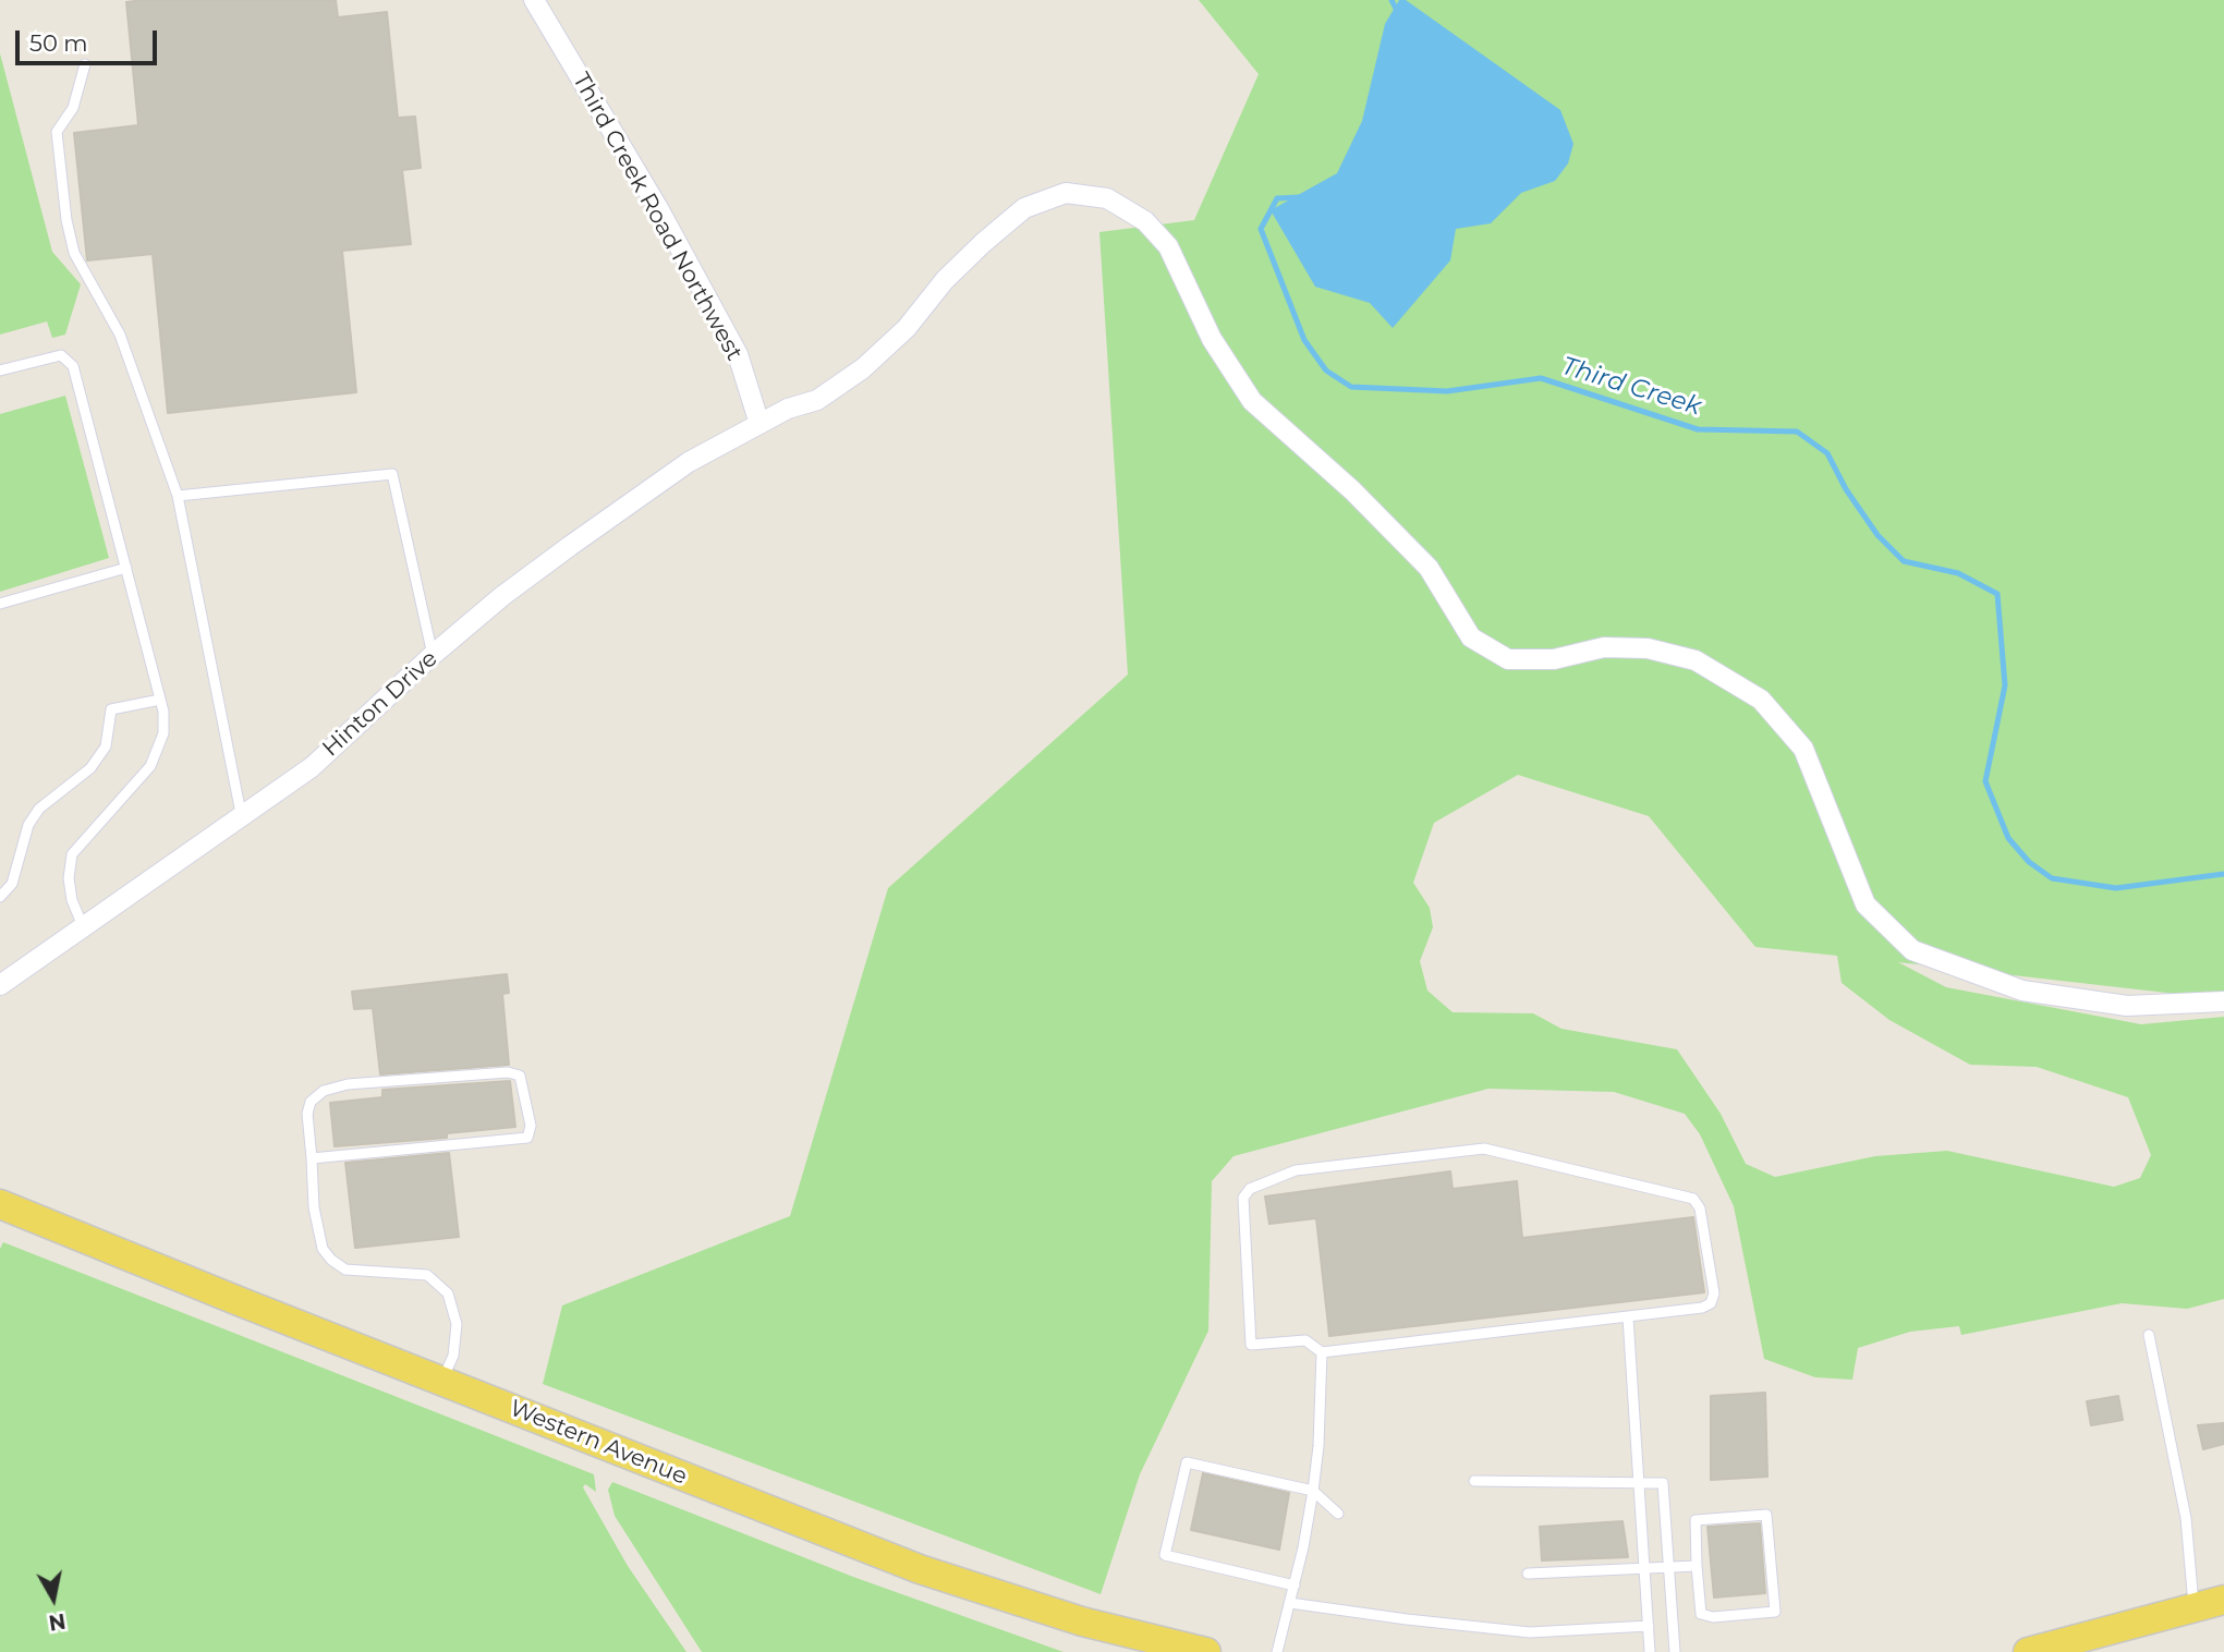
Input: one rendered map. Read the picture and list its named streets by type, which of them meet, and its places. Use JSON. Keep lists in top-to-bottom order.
{
  "streets": {
    "main road": ["Western Avenue"],
    "street": ["Third Creek Road Northwest", "Hinton Drive"]
  },
  "crossings": [
    ["Third Creek Road Northwest", "Hinton Drive"]
  ],
  "water": ["Third Creek"],
  "scale_bar": "50 m",
  "north": "bottom"
}
